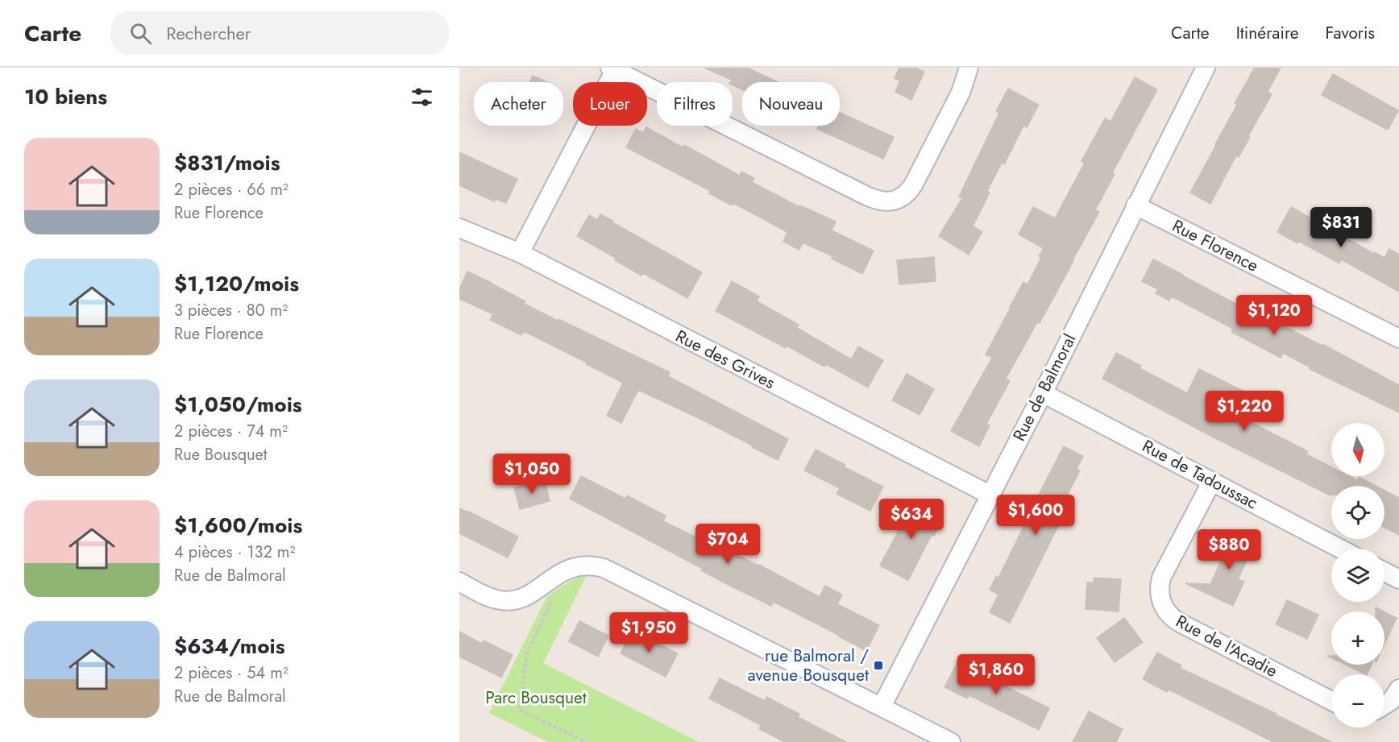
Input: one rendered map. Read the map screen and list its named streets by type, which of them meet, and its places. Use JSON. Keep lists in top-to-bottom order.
{
  "streets": {
    "street": [
      "Rue Florence",
      "Rue des Grives",
      "Rue de Balmoral",
      "Rue de Tadoussac",
      "Rue de l'Acadie"
    ]
  },
  "crossings": [
    ["Rue Florence", "Rue de Balmoral"],
    ["Rue des Grives", "Rue de Balmoral"],
    ["Rue de Balmoral", "Rue de Tadoussac"],
    ["Rue de Tadoussac", "Rue de l'Acadie"]
  ],
  "parks": ["Parc Bousquet"],
  "places": {
    "transit": ["rue Balmoral / avenue Bousquet"]
  },
  "north": "bottom",
  "page": {
    "header": "Carte",
    "search": "Rechercher",
    "nav": ["Carte", "Itinéraire", "Favoris"],
    "heading": "10 biens",
    "chip": [
      "Acheter",
      "Louer",
      "Filtres",
      "Nouveau"
    ],
    "list": [
      {
        "name": "$831/mois",
        "note": "2 pièces · 66 m² · Rue Florence"
      },
      {
        "name": "$1,120/mois",
        "note": "3 pièces · 80 m² · Rue Florence"
      },
      {
        "name": "$1,050/mois",
        "note": "2 pièces · 74 m² · Rue Bousquet"
      },
      {
        "name": "$1,600/mois",
        "note": "4 pièces · 132 m² · Rue de Balmoral"
      },
      {
        "name": "$634/mois",
        "note": "2 pièces · 54 m² · Rue de Balmoral"
      }
    ],
    "price": [
      "$831",
      "$1,120",
      "$1,220",
      "$1,050",
      "$1,600",
      "$634",
      "$704",
      "$880",
      "$1,950",
      "$1,860"
    ],
    "map_buttons": ["+", "−"]
  }
}
